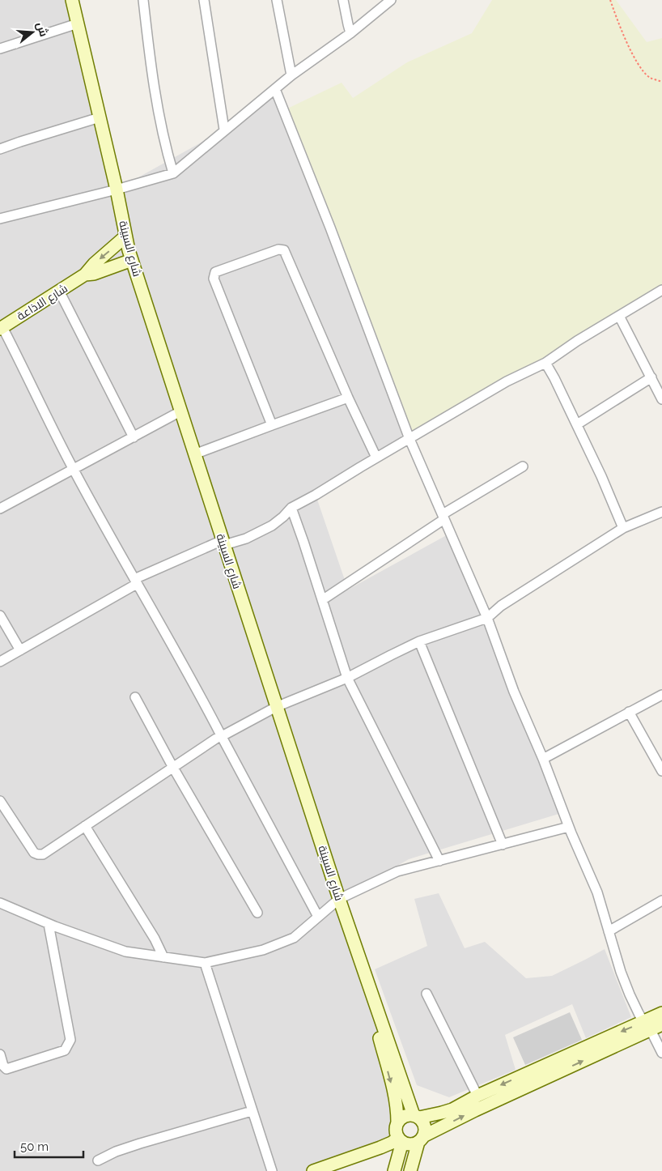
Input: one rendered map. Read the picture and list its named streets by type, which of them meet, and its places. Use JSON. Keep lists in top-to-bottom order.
{
  "streets": {
    "main road": ["شارع السبينة", "شارع الاذاعة"]
  },
  "crossings": [
    ["شارع السبينة", "شارع الاذاعة"]
  ],
  "scale_bar": "50 m",
  "north": "right"
}
